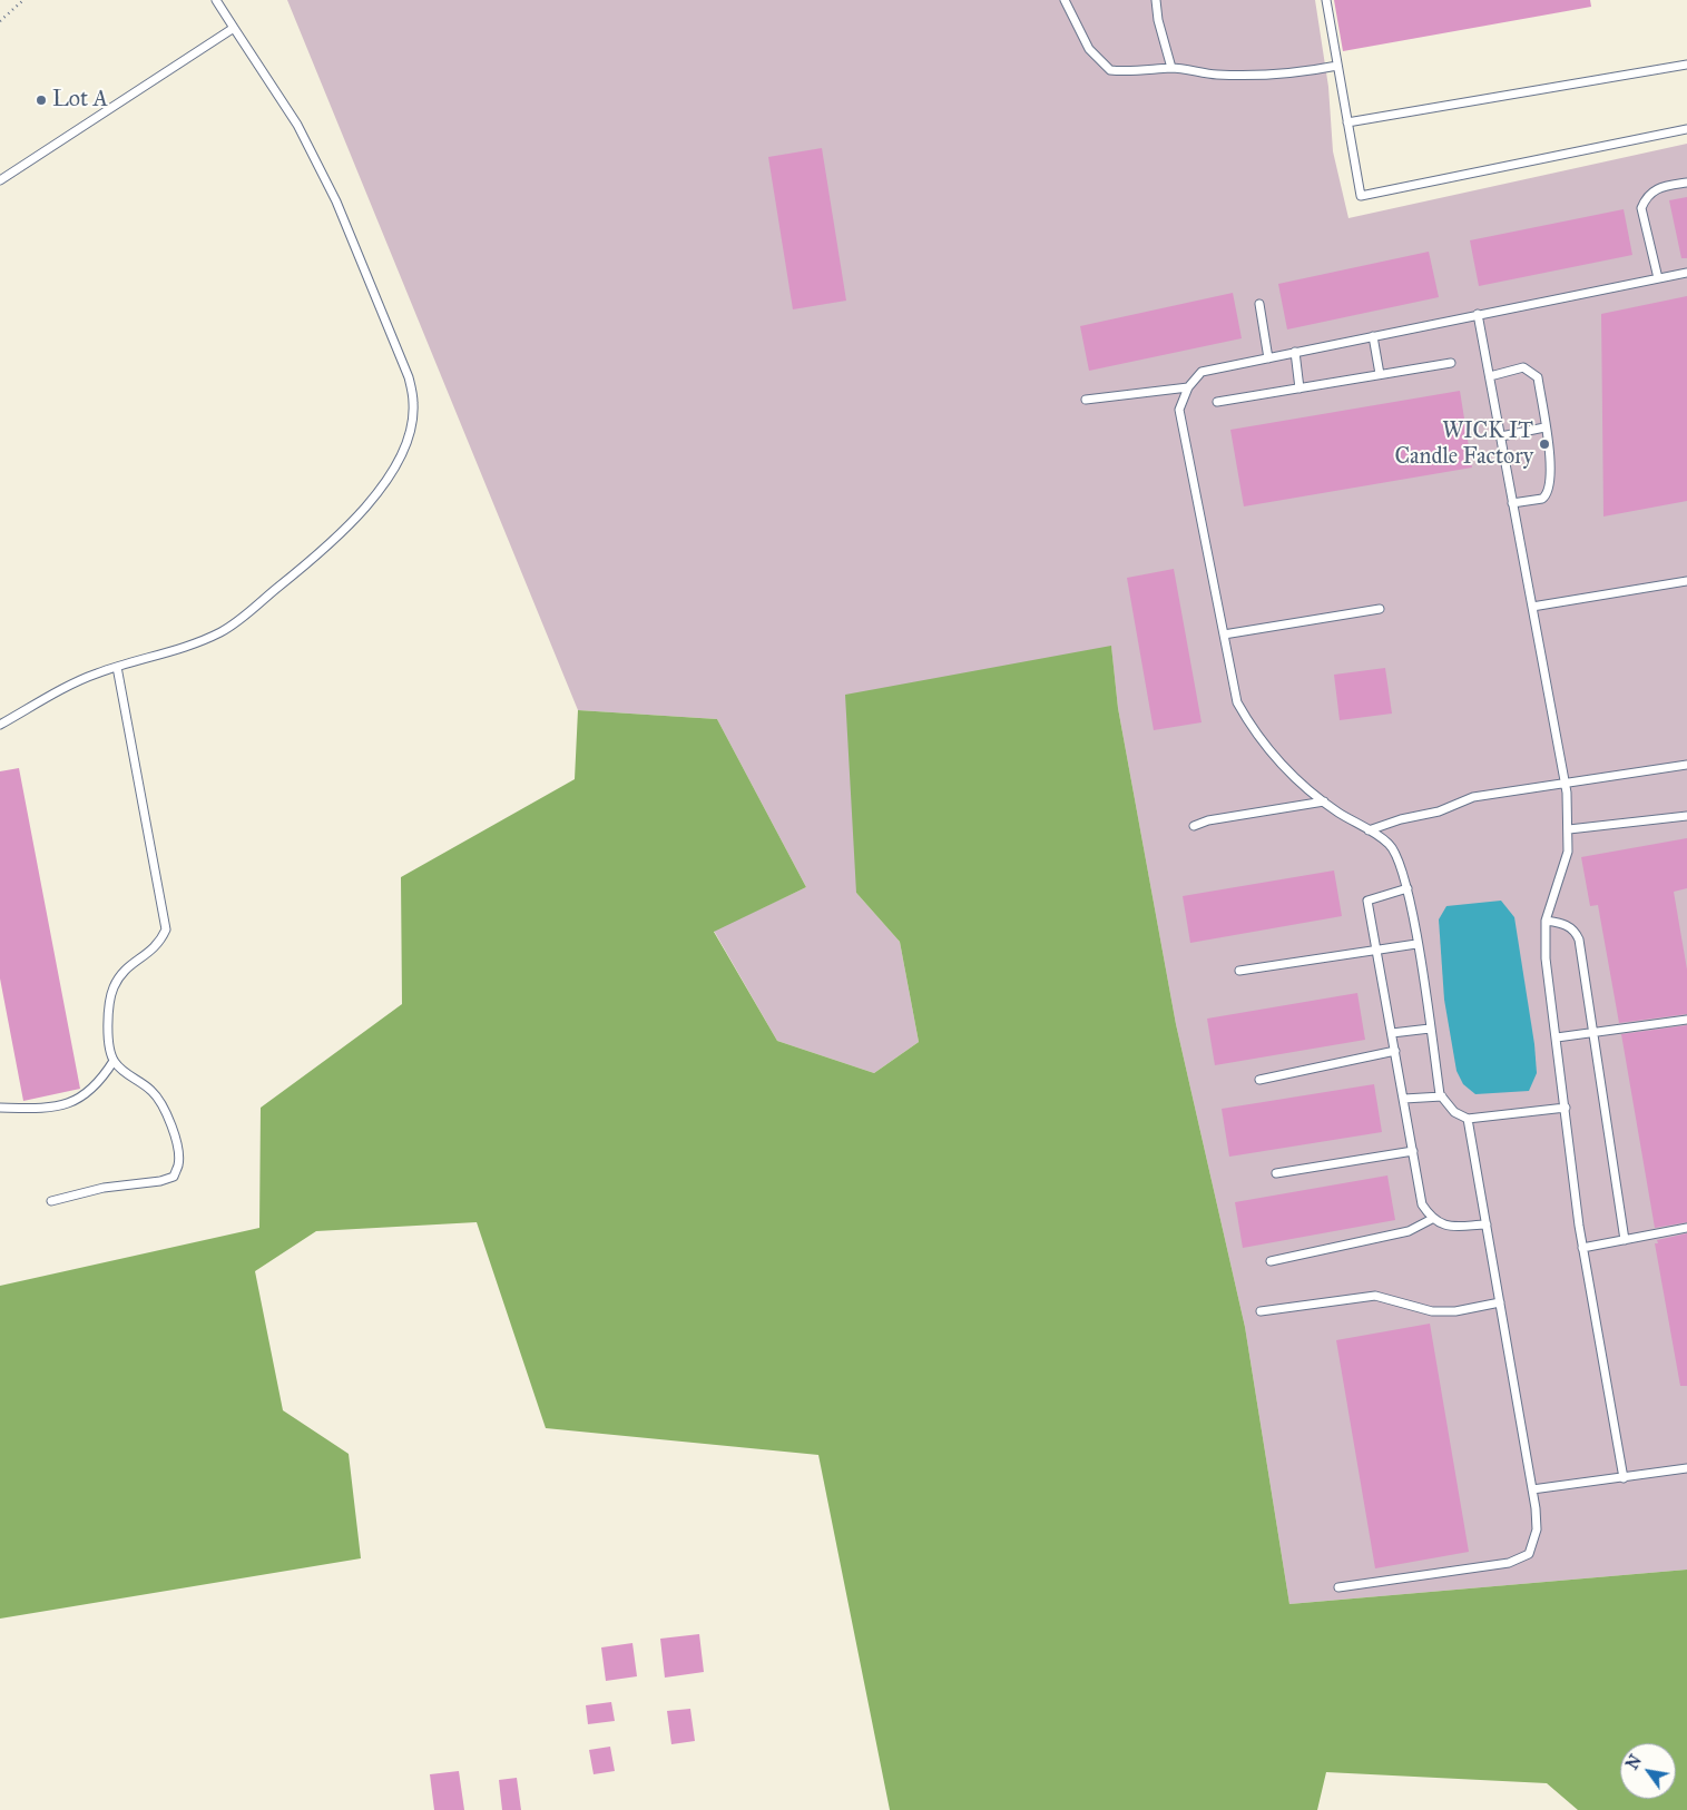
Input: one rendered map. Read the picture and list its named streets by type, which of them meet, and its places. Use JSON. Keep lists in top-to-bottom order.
{
  "places": ["Lot A", "WICK IT Candle Factory"],
  "north": "top left"
}
